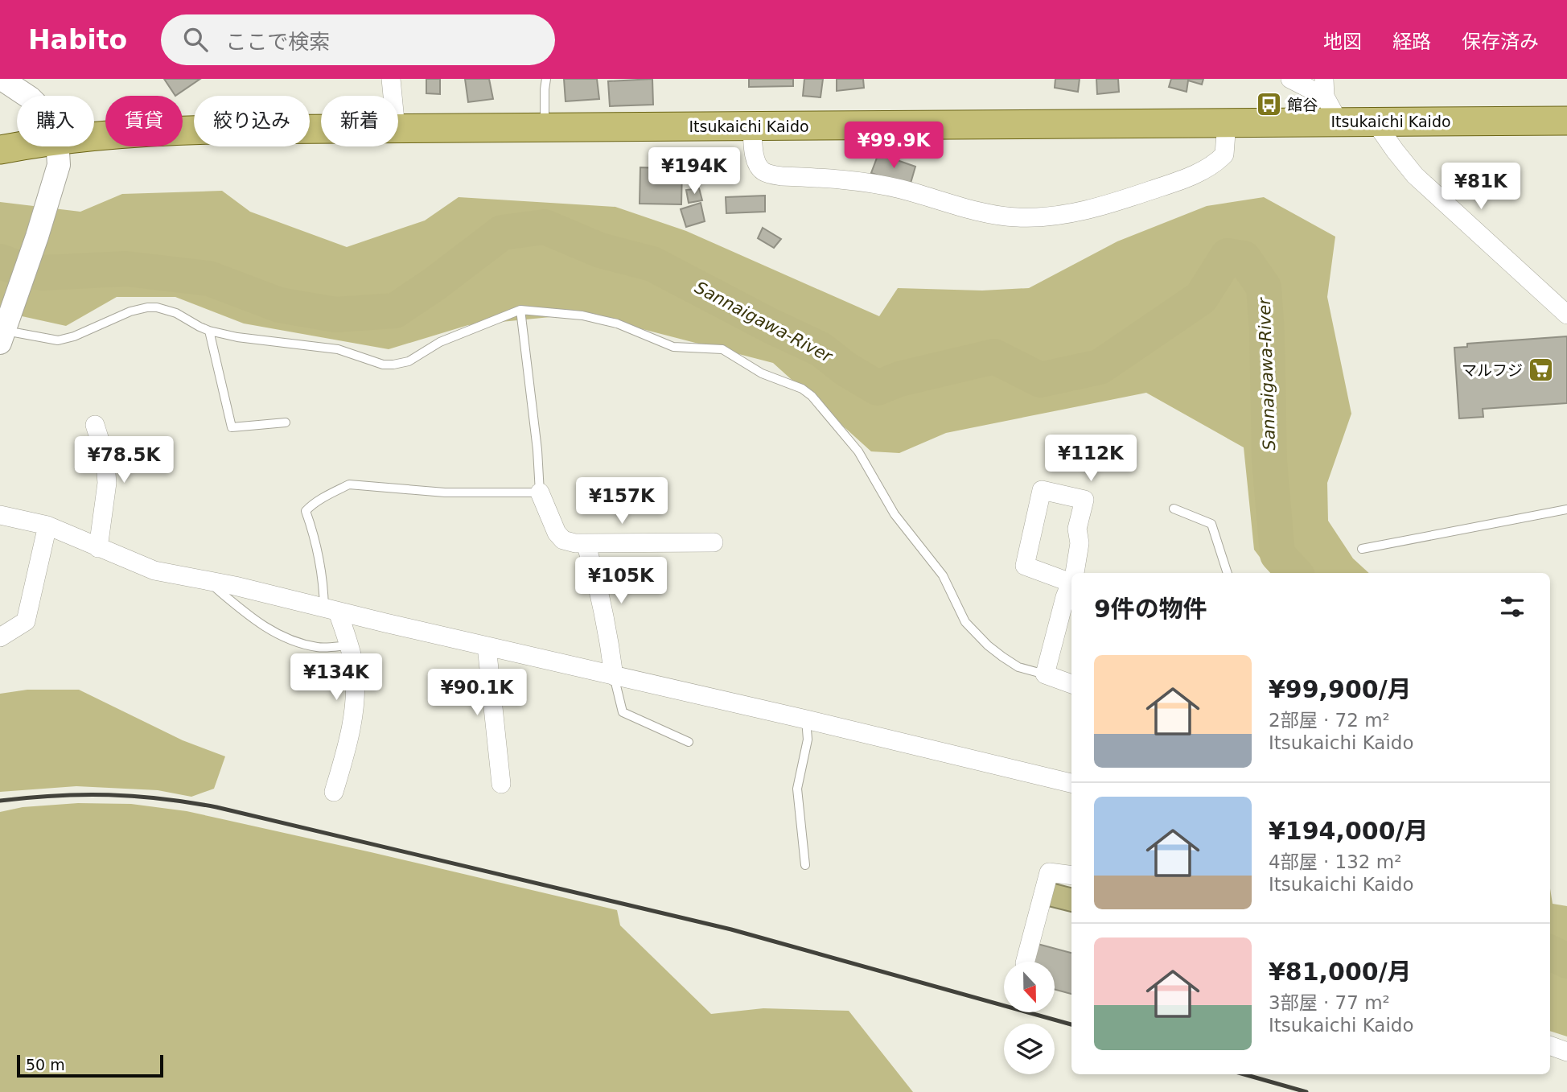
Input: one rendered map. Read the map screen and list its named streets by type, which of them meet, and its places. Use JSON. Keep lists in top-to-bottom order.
{
  "streets": {
    "main road": ["Itsukaichi Kaido"]
  },
  "water": ["Sannaigawa-River"],
  "places": {
    "bus stop": ["館谷"],
    "supermarket": ["マルフジ"]
  },
  "scale_bar": "50 m",
  "north": "bottom",
  "page": {
    "header": "Habito",
    "search": "ここで検索",
    "nav": ["地図", "経路", "保存済み"],
    "chip": [
      "購入",
      "賃貸",
      "絞り込み",
      "新着"
    ],
    "price": [
      "¥99.9K",
      "¥194K",
      "¥81K",
      "¥112K",
      "¥78.5K",
      "¥157K",
      "¥105K",
      "¥134K",
      "¥90.1K"
    ],
    "heading": "9件の物件",
    "list": [
      {
        "name": "¥99,900/月",
        "note": "2部屋 · 72 m² · Itsukaichi Kaido"
      },
      {
        "name": "¥194,000/月",
        "note": "4部屋 · 132 m² · Itsukaichi Kaido"
      },
      {
        "name": "¥81,000/月",
        "note": "3部屋 · 77 m² · Itsukaichi Kaido"
      }
    ],
    "scale": "50 m"
  }
}
